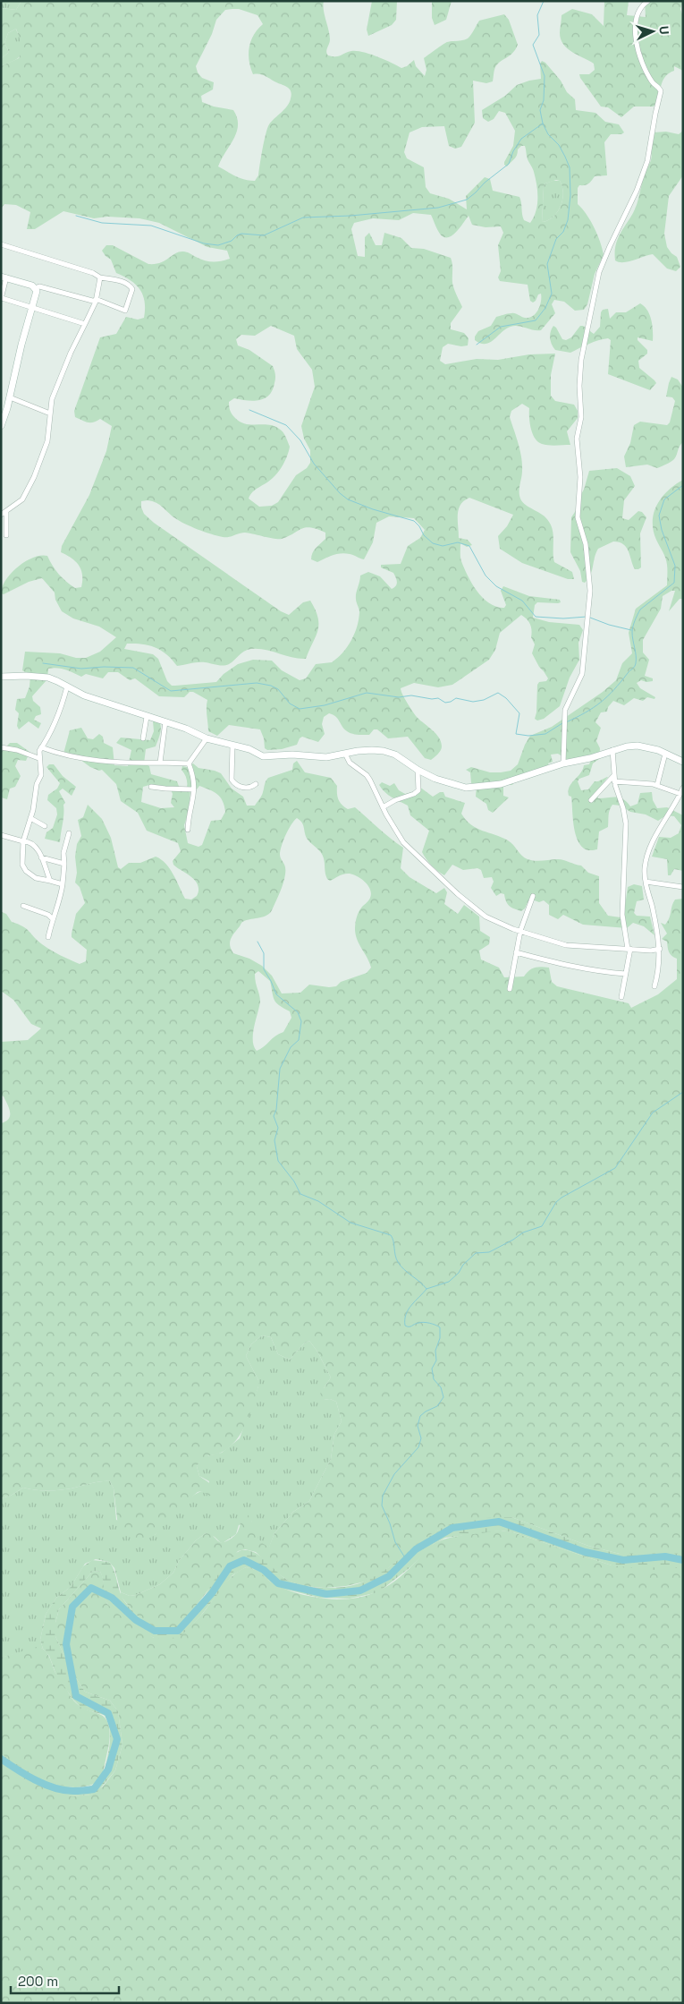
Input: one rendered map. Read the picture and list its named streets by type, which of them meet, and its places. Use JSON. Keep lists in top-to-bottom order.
{
  "scale_bar": "200 m",
  "north": "right"
}
